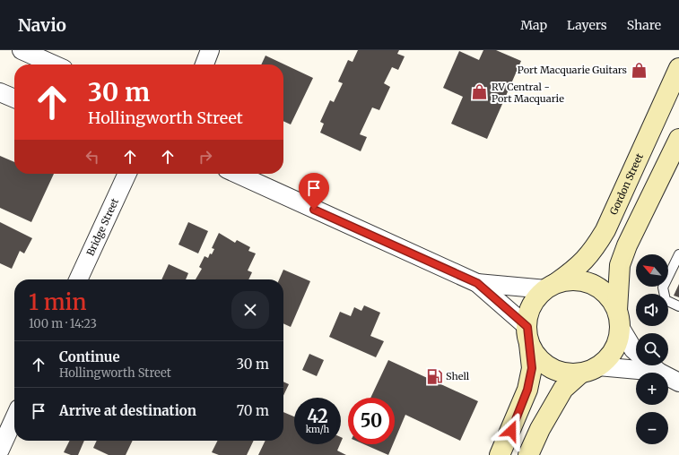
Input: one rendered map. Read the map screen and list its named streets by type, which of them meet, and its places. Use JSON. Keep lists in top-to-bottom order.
{
  "streets": {
    "main road": ["Gordon Street"],
    "street": ["Bridge Street"]
  },
  "places": {
    "shop": ["Port Macquarie Guitars", "RV Central - Port Macquarie"],
    "fuel station": ["Shell"]
  },
  "north": "top left",
  "page": {
    "header": "Navio",
    "nav": ["Map", "Layers", "Share"],
    "turn": ["30 m", "Hollingworth Street"],
    "map_buttons": ["+", "−"],
    "heading": ["1 min", "100 m · 14:23"],
    "list": [
      {
        "name": "Continue",
        "note": "Hollingworth Street",
        "value": "30 m"
      },
      {
        "name": "Arrive at destination",
        "value": "70 m"
      }
    ],
    "speed": "42 km/h",
    "limit": "50"
  }
}
